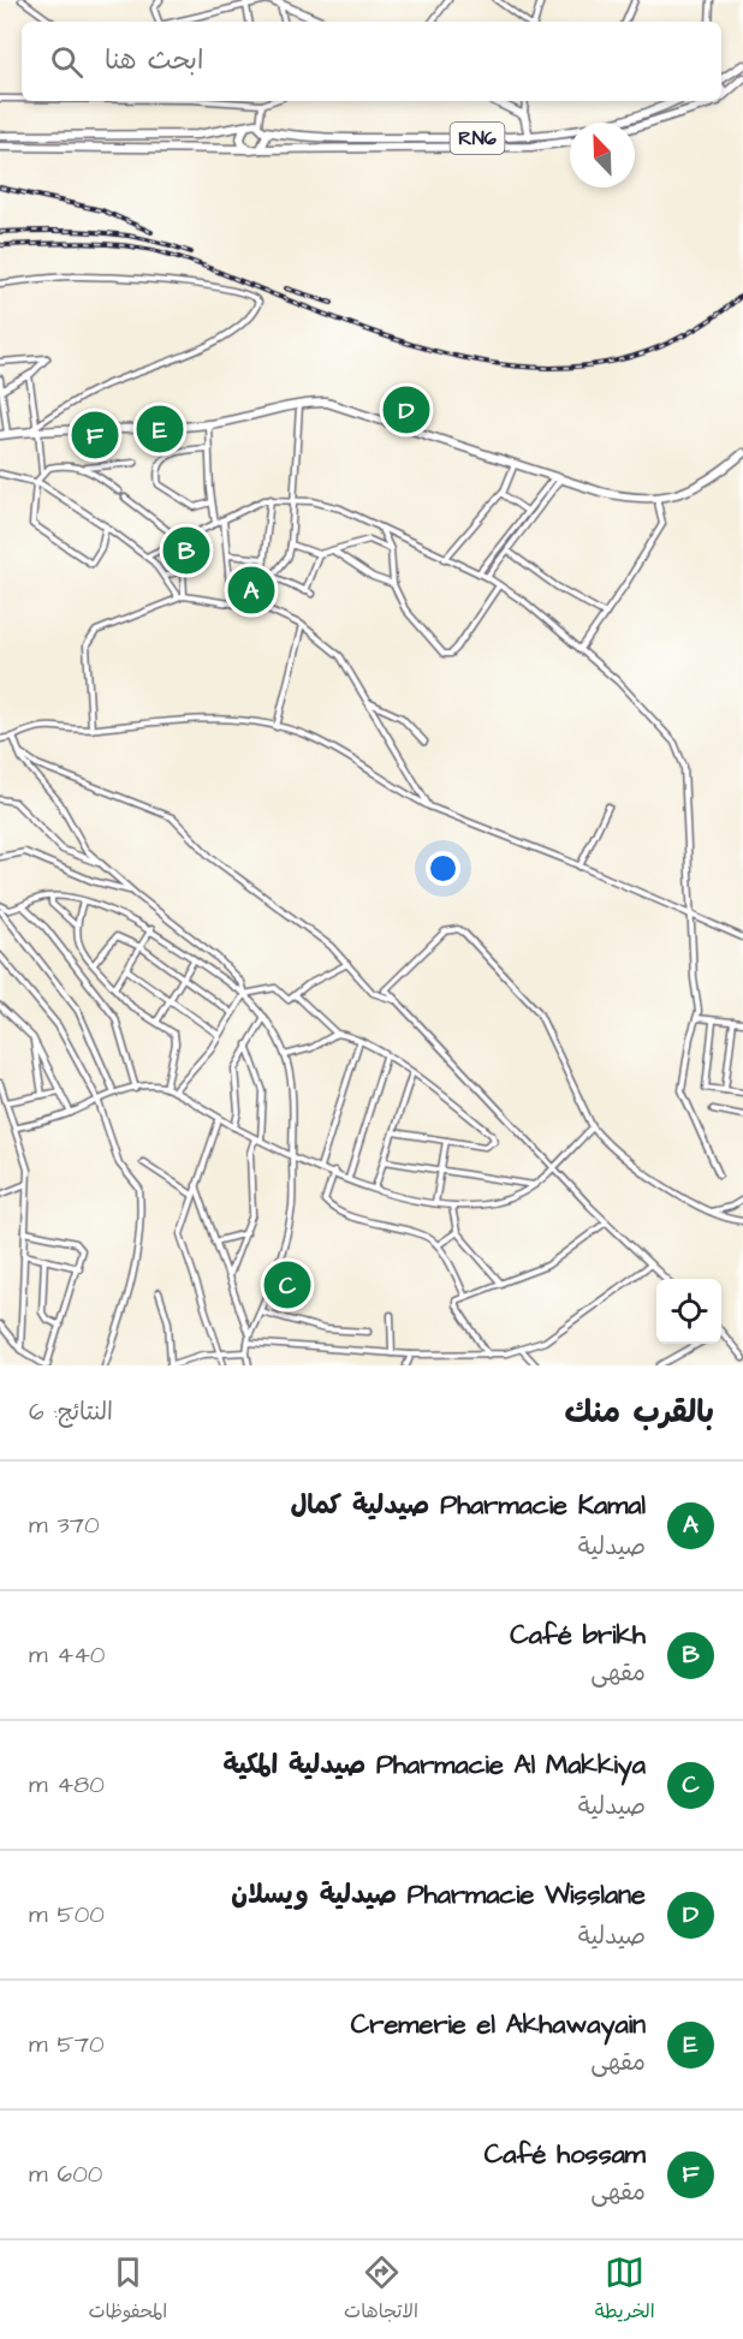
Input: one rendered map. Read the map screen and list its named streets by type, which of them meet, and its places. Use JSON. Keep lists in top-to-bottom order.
{
  "streets": {
    "main road": ["RN6"]
  },
  "north": "top left",
  "page": {
    "search": "ابحث هنا",
    "pins": [
      "D",
      "E",
      "F",
      "B",
      "A",
      "C"
    ],
    "heading": ["بالقرب منك", "النتائج: 6"],
    "list": [
      {
        "mark": "A",
        "name": "Pharmacie Kamal صيدلية كمال",
        "note": "صيدلية",
        "value": "370 m"
      },
      {
        "mark": "B",
        "name": "Café brikh",
        "note": "مقهى",
        "value": "440 m"
      },
      {
        "mark": "C",
        "name": "Pharmacie Al Makkiya صيدلية المكية",
        "note": "صيدلية",
        "value": "480 m"
      },
      {
        "mark": "D",
        "name": "Pharmacie Wisslane صيدلية ويسلان",
        "note": "صيدلية",
        "value": "500 m"
      },
      {
        "mark": "E",
        "name": "Cremerie el Akhawayain",
        "note": "مقهى",
        "value": "570 m"
      },
      {
        "mark": "F",
        "name": "Café hossam",
        "note": "مقهى",
        "value": "600 m"
      }
    ],
    "nav": ["الخريطة", "الاتجاهات", "المحفوظات"]
  }
}
